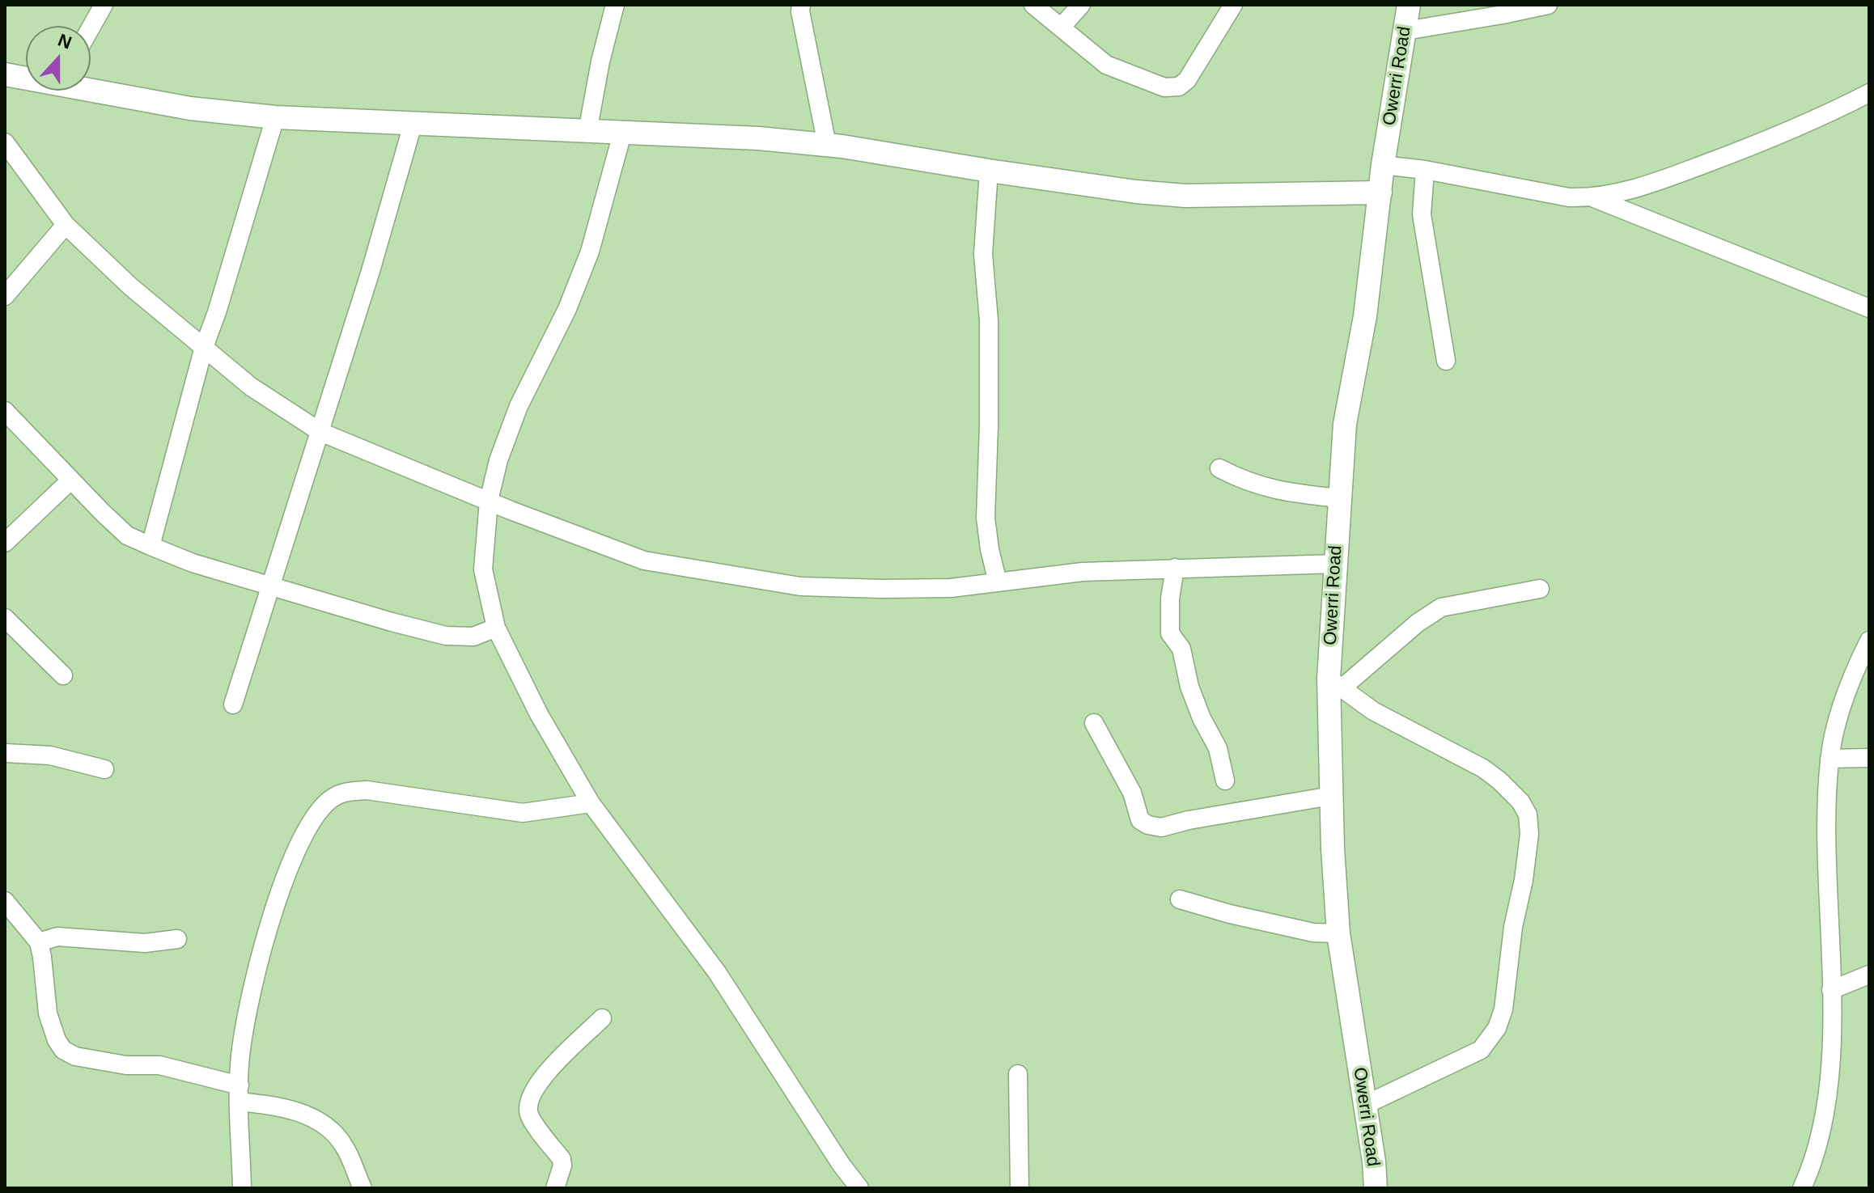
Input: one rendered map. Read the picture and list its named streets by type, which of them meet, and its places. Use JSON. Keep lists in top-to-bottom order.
{
  "streets": {
    "main road": ["Owerri Road"]
  },
  "north": "top"
}
